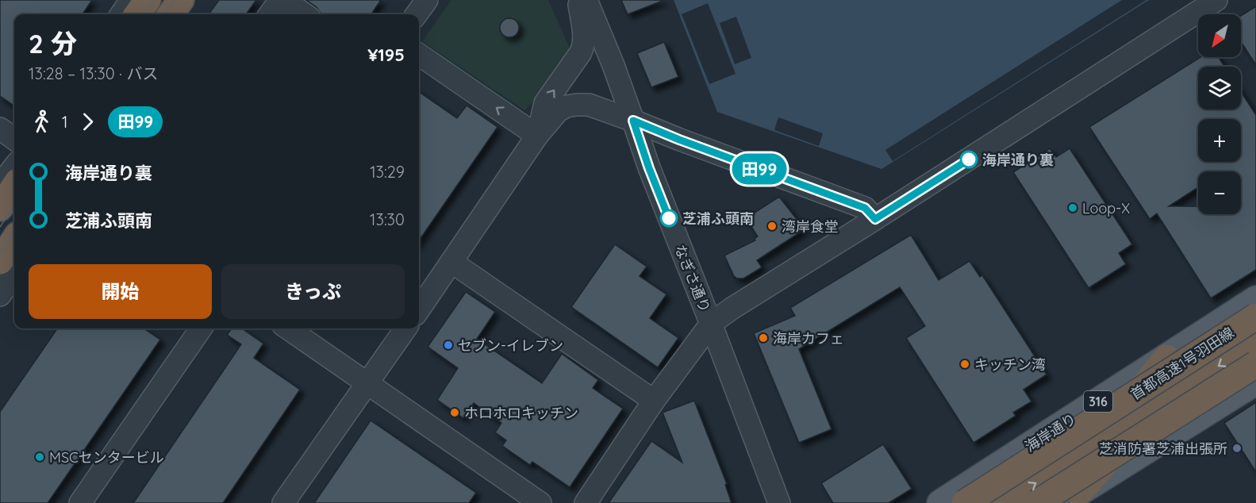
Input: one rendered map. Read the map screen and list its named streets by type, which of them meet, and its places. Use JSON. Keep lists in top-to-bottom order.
{
  "streets": {
    "highway": ["首都高速1号羽田線"],
    "main road": ["316", "海岸通り"],
    "street": ["なぎさ通り"]
  },
  "places": [
    "海岸通り裏",
    "Loop-X",
    "芝浦ふ頭南",
    "湾岸食堂",
    "海岸カフェ",
    "セブン-イレブン",
    "キッチン湾",
    "ホロホロキッチン",
    "芝消防署芝浦出張所",
    "MSCセンタービル"
  ],
  "lines": ["bus line 田99"],
  "north": "bottom left",
  "page": {
    "on_map": "田99",
    "map_buttons": ["+", "−"],
    "heading": ["2 分", "13:28 – 13:30 · バス", "¥195"],
    "legs": ["1", "田99"],
    "list": [
      {
        "name": "海岸通り裏",
        "value": "13:29"
      },
      {
        "name": "芝浦ふ頭南",
        "value": "13:30"
      }
    ],
    "buttons": ["開始", "きっぷ"]
  }
}
